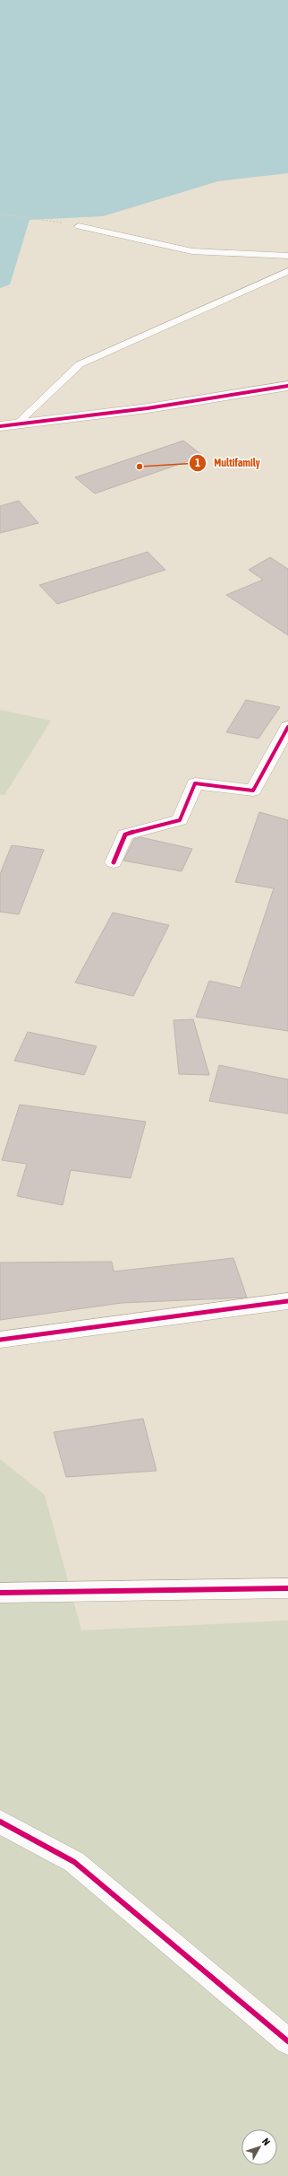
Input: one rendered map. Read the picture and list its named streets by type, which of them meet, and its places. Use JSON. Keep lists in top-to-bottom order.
{
  "places": ["Multifamily"],
  "north": "top right"
}
